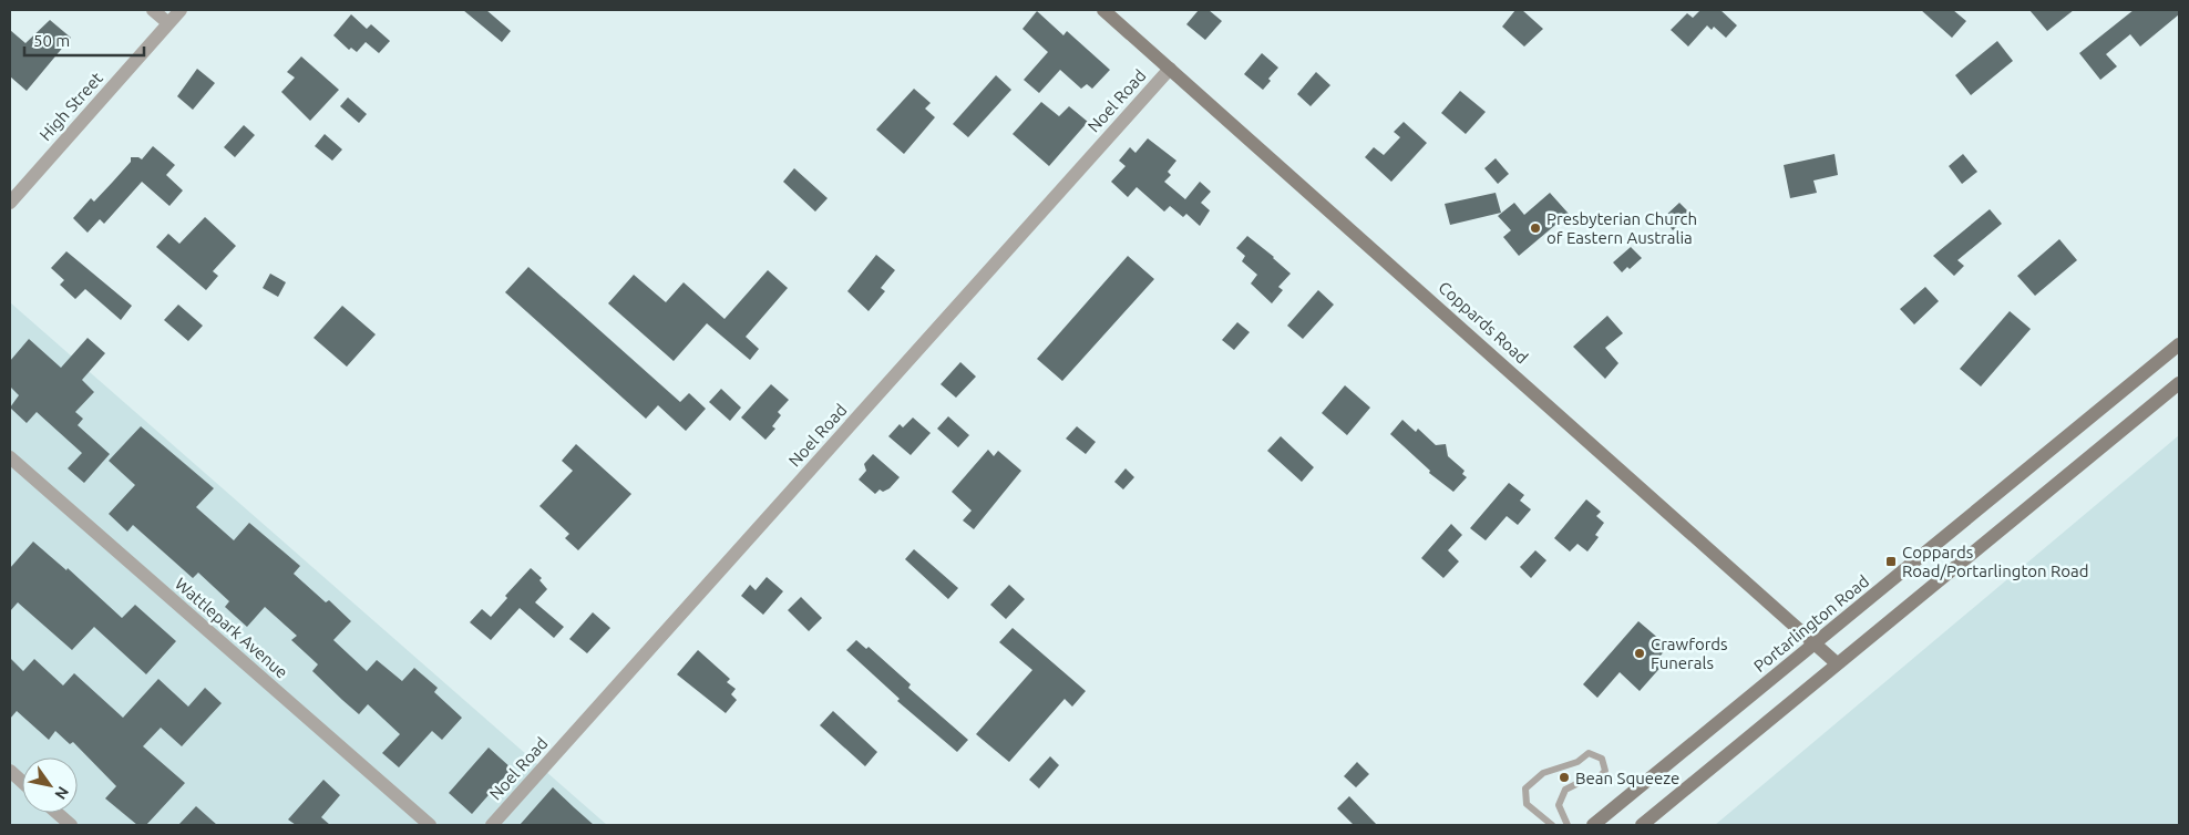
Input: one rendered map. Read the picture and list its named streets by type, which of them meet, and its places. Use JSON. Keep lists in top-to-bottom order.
{
  "streets": {
    "main road": ["Coppards Road", "Portarlington Road"],
    "street": ["Noel Road", "High Street", "Wattlepark Avenue"]
  },
  "crossings": [
    ["Noel Road", "Coppards Road"],
    ["Coppards Road", "Portarlington Road"]
  ],
  "places": {
    "other": ["Presbyterian Church of Eastern Australia", "Crawfords Funerals", "Bean Squeeze"],
    "transit": ["Coppards Road/Portarlington Road"]
  },
  "scale_bar": "50 m",
  "north": "bottom right"
}
